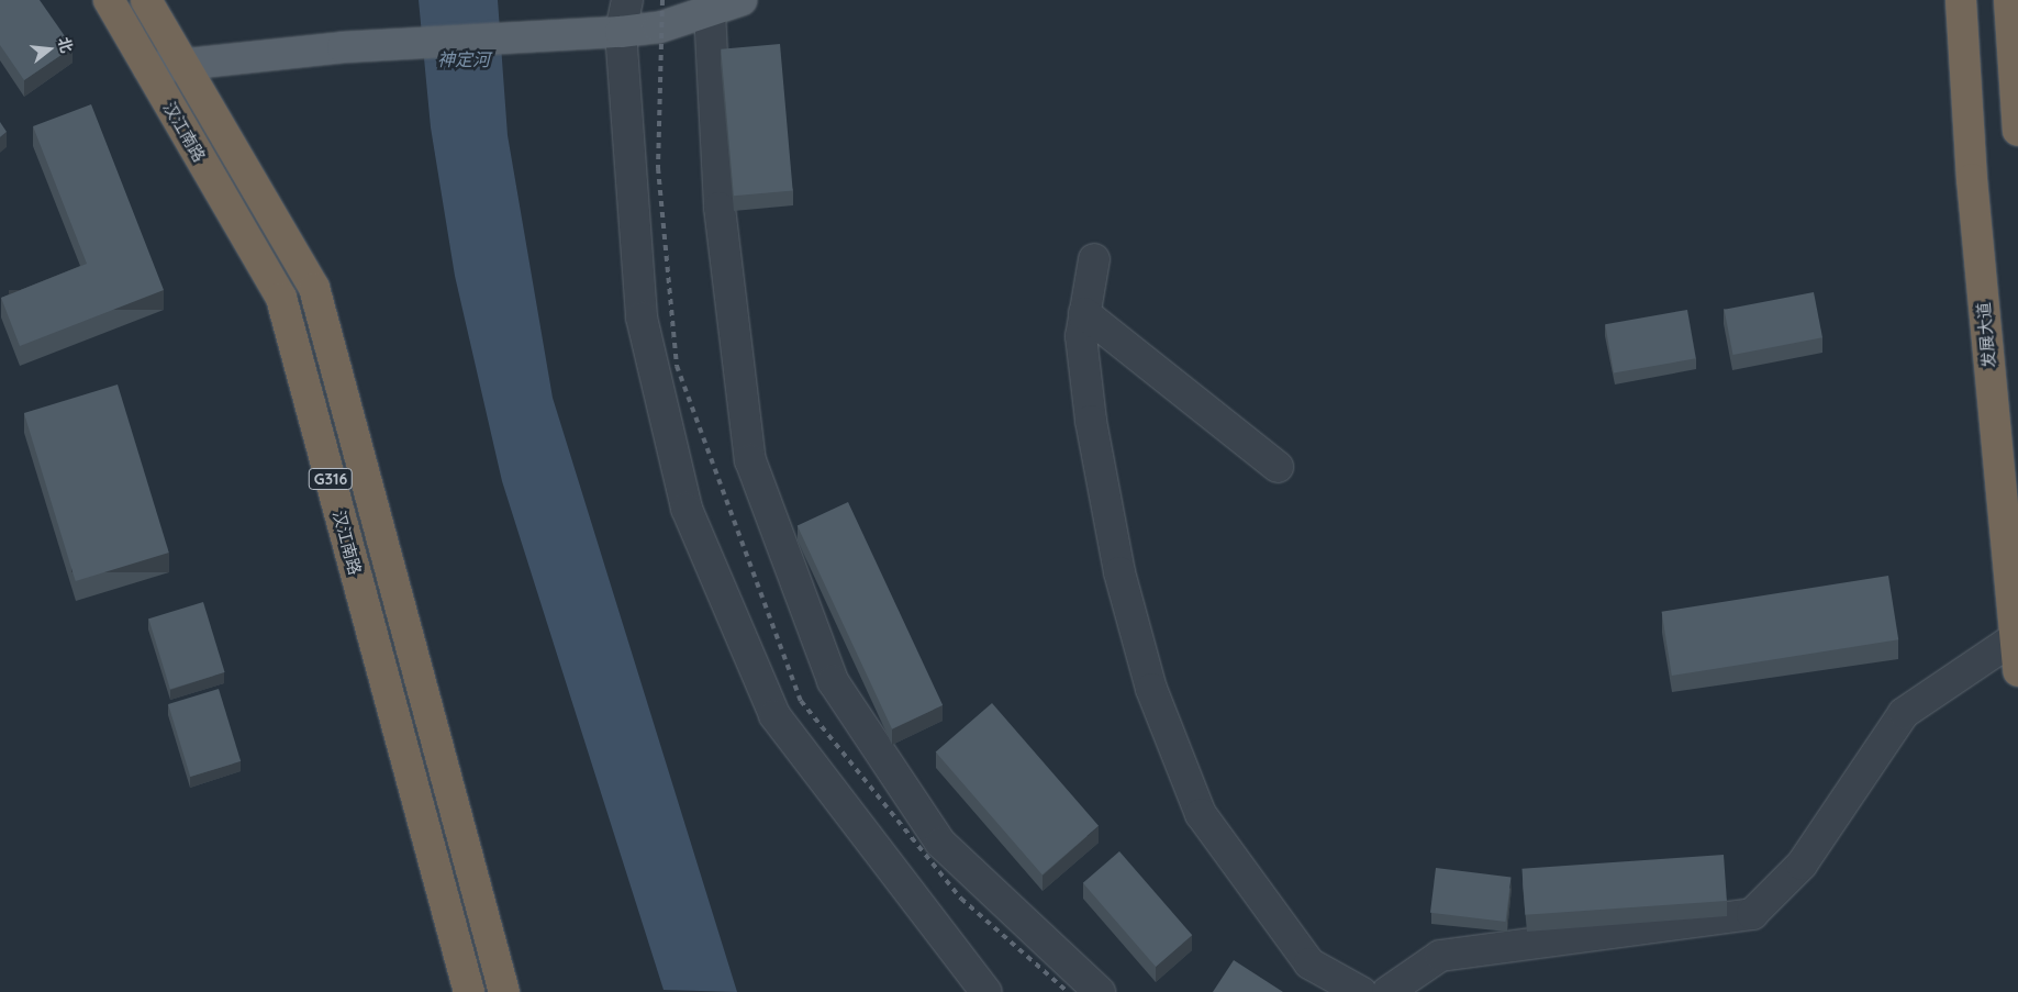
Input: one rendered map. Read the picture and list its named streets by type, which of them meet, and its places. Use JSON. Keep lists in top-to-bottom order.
{
  "streets": {
    "highway": ["汉江南路", "发展大道", "G316"]
  },
  "water": ["神定河"],
  "north": "right"
}
